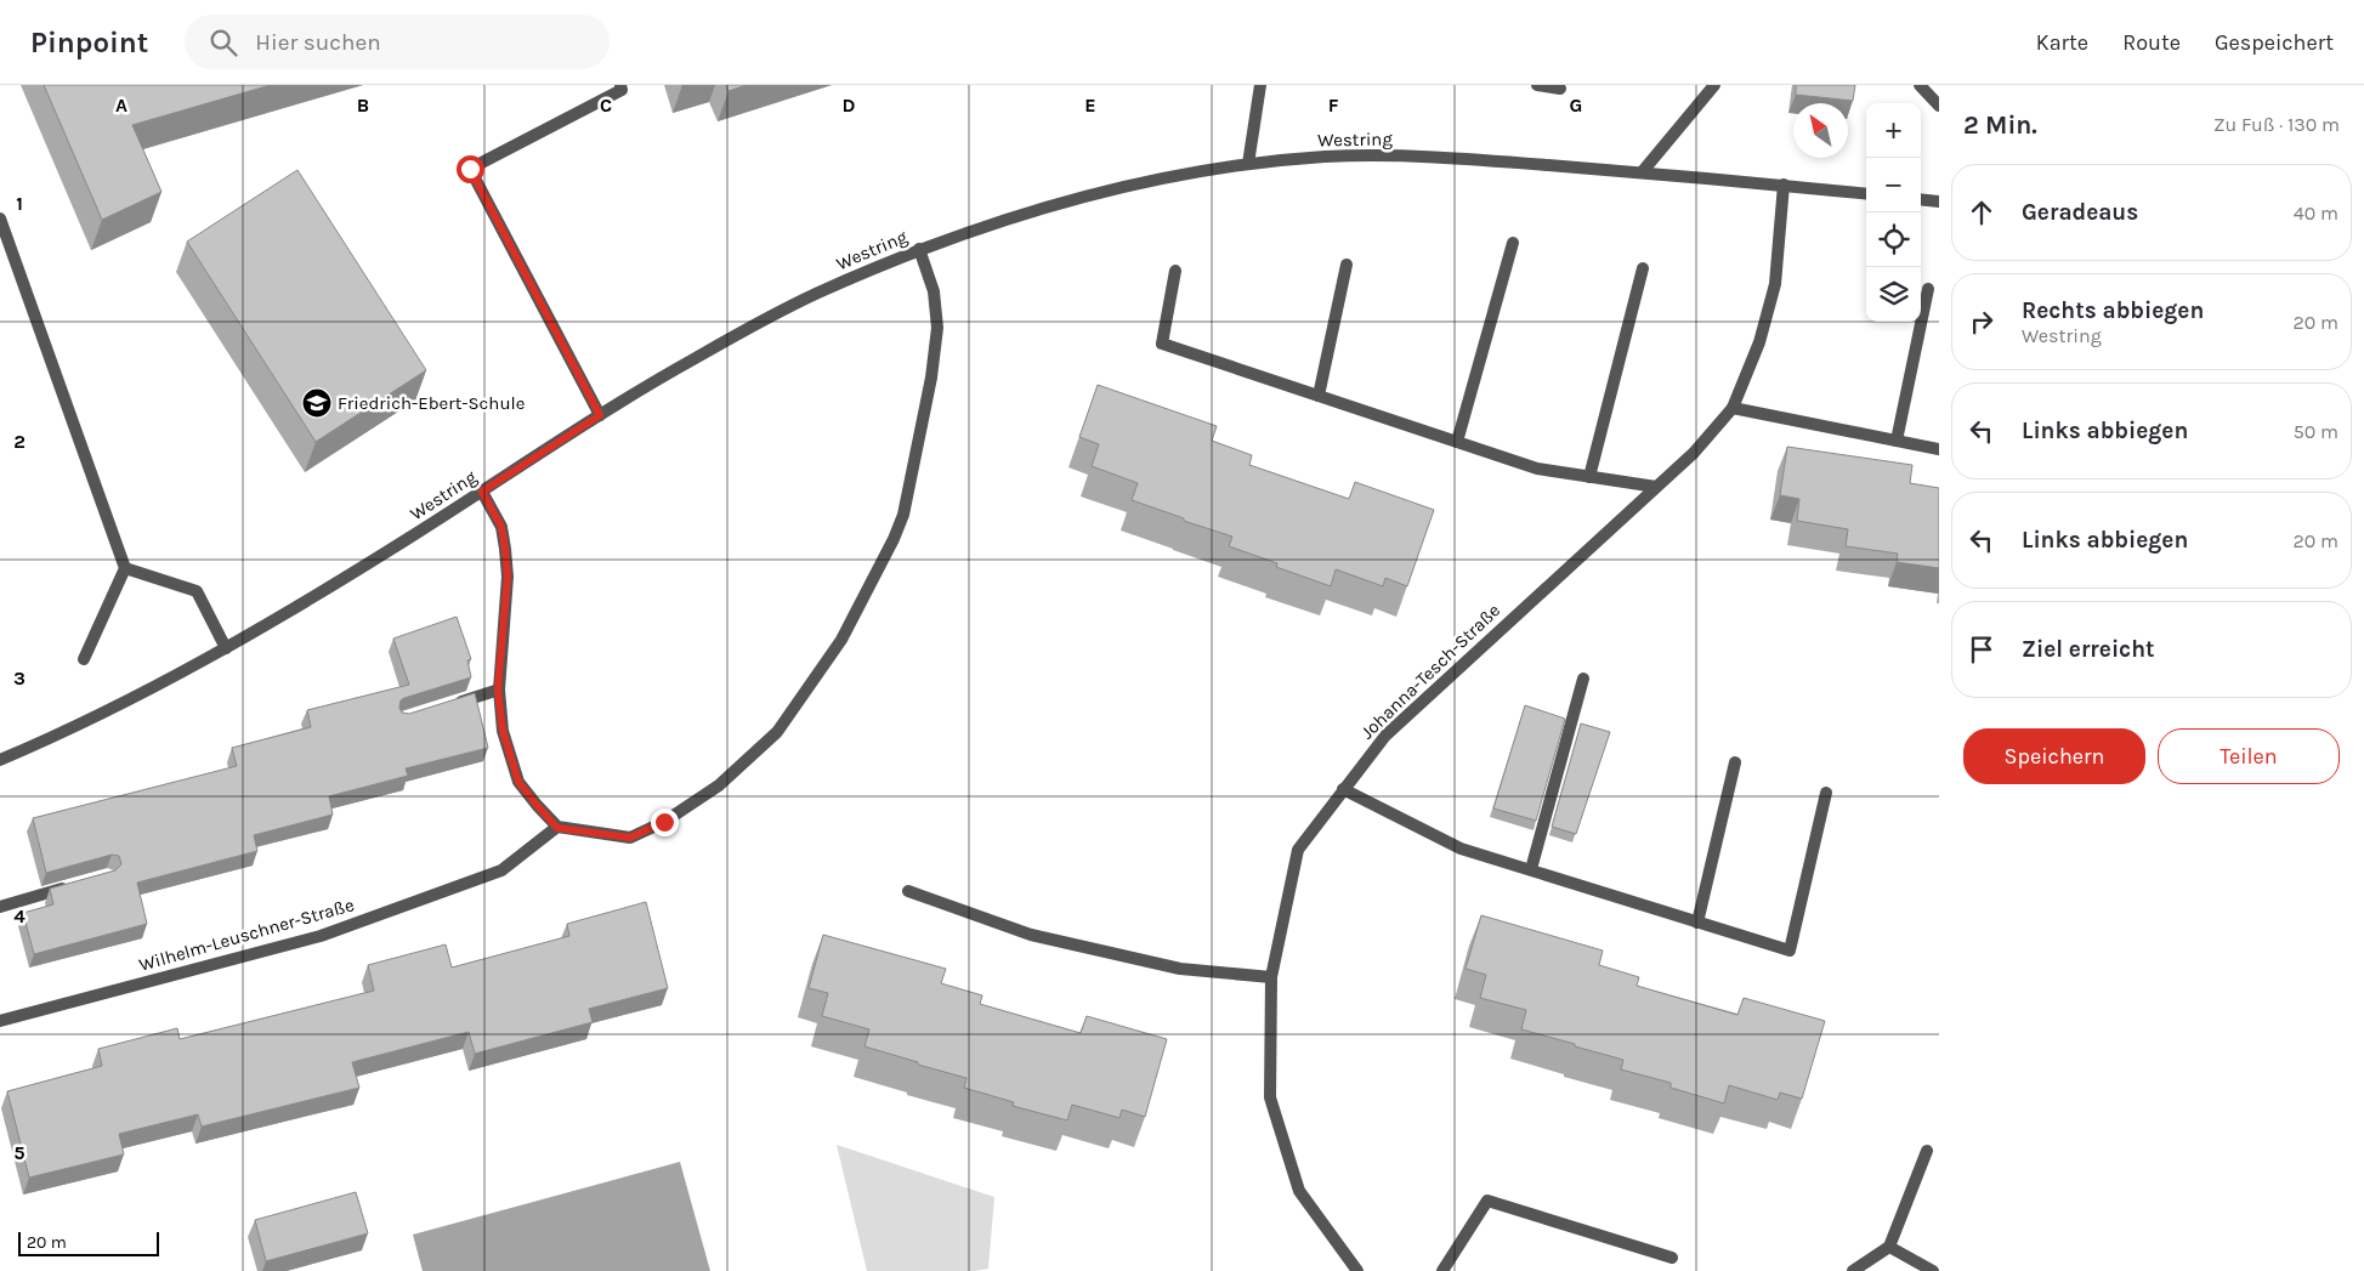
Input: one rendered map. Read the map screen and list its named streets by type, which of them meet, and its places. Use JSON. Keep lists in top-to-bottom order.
{
  "streets": {
    "street": ["Westring", "Johanna-Tesch-Straße", "Wilhelm-Leuschner-Straße"]
  },
  "crossings": [
    ["Westring", "Johanna-Tesch-Straße"]
  ],
  "places": {
    "school or university": ["Friedrich-Ebert-Schule"]
  },
  "scale_bar": "20 m",
  "north": "top left",
  "page": {
    "header": "Pinpoint",
    "search": "Hier suchen",
    "nav": ["Karte", "Route", "Gespeichert"],
    "heading": ["2 Min.", "Zu Fuß · 130 m"],
    "map_buttons": ["+", "−"],
    "list": [
      ["Geradeaus", "40 m"],
      ["Rechts abbiegen", "Westring", "20 m"],
      ["Links abbiegen", "50 m"],
      ["Links abbiegen", "20 m"],
      "Ziel erreicht"
    ],
    "buttons": ["Speichern", "Teilen"],
    "scale": "20 m"
  },
  "grid": {
    "columns": [
      "A",
      "B",
      "C",
      "D",
      "E",
      "F",
      "G"
    ],
    "rows": [
      "1",
      "2",
      "3",
      "4",
      "5"
    ]
  }
}
